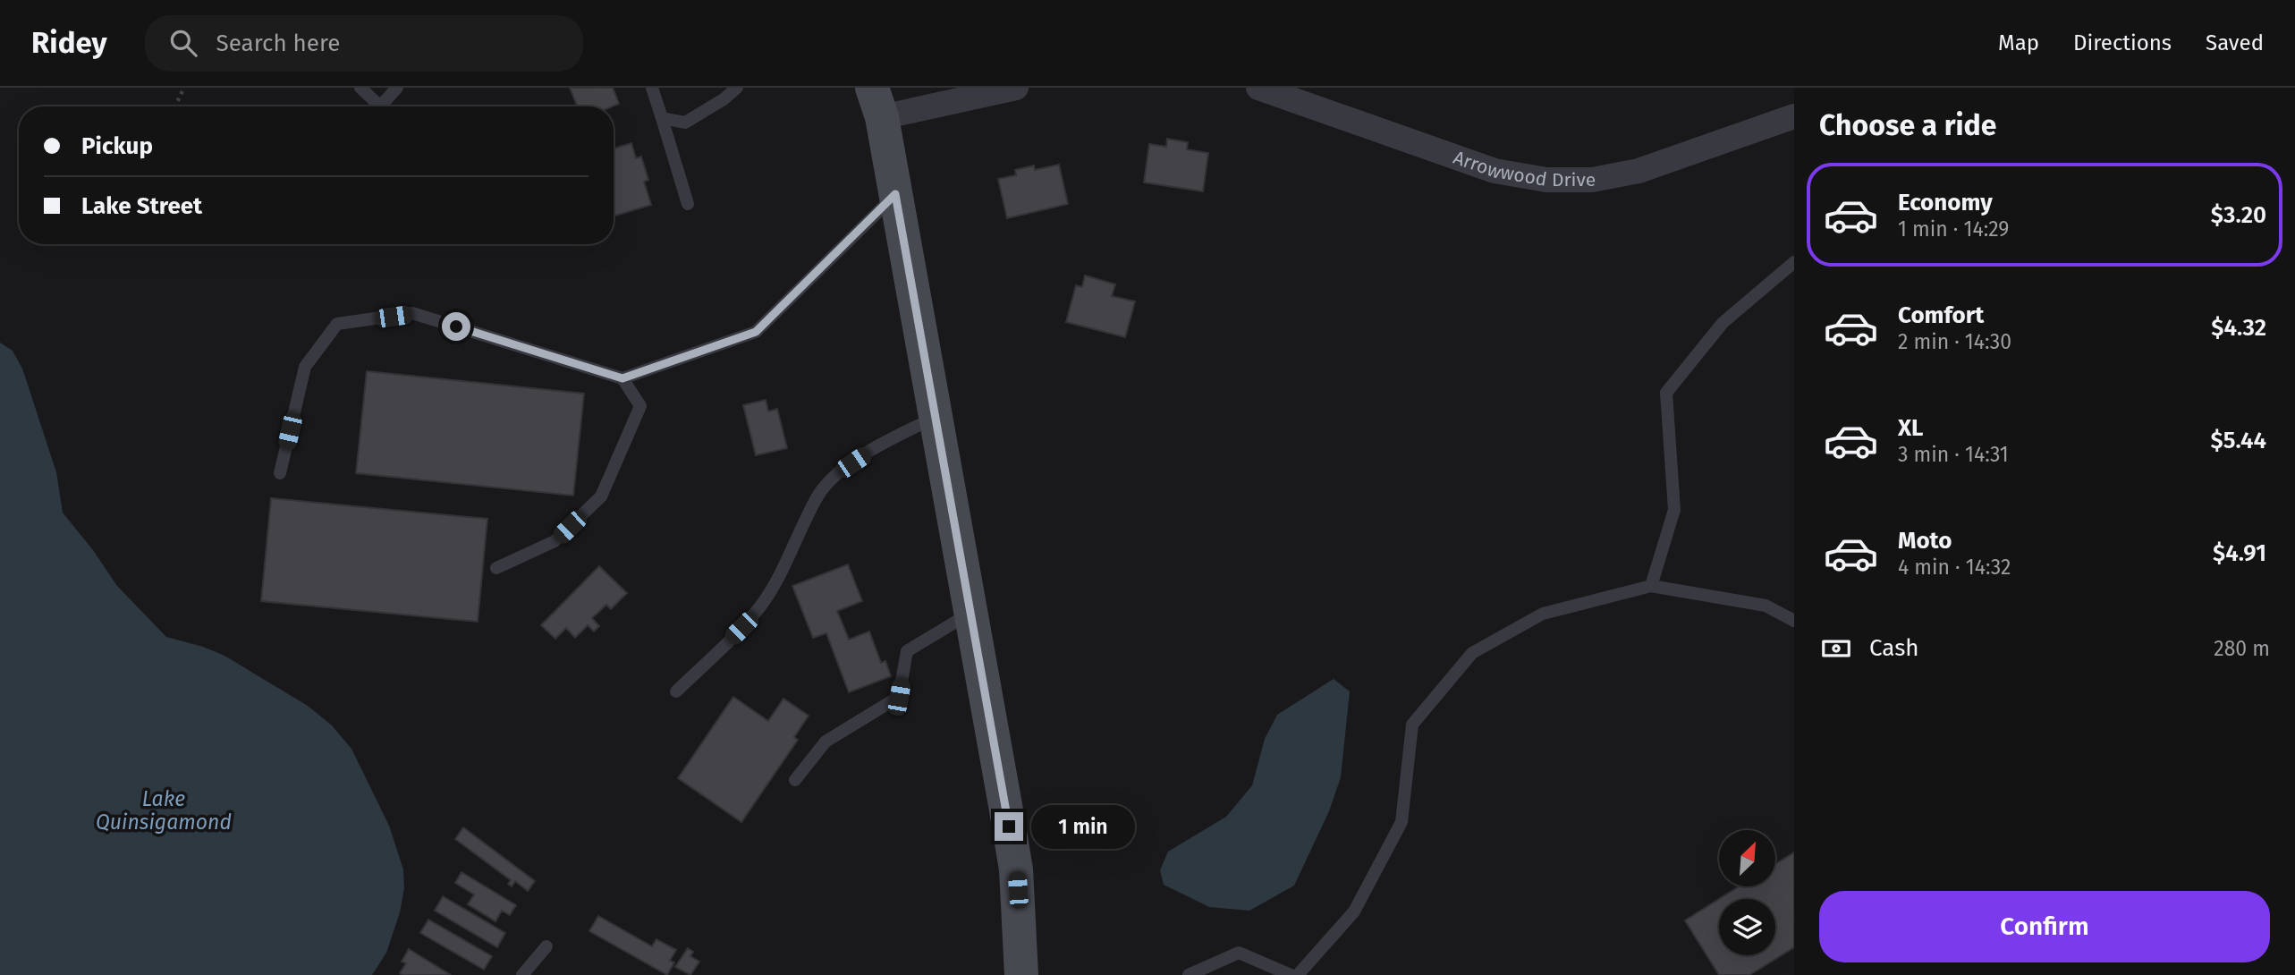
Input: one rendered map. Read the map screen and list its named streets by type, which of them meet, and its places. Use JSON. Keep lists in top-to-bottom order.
{
  "streets": {
    "street": ["Arrowwood Drive"]
  },
  "water": ["Lake Quinsigamond"],
  "north": "top right",
  "page": {
    "header": "Ridey",
    "search": "Search here",
    "nav": ["Map", "Directions", "Saved"],
    "heading": "Choose a ride",
    "banner": ["Pickup", "Lake Street"],
    "list": [
      {
        "name": "Economy",
        "note": "1 min · 14:29",
        "value": "$3.20"
      },
      {
        "name": "Comfort",
        "note": "2 min · 14:30",
        "value": "$4.32"
      },
      {
        "name": "XL",
        "note": "3 min · 14:31",
        "value": "$5.44"
      },
      {
        "name": "Moto",
        "note": "4 min · 14:32",
        "value": "$4.91"
      }
    ],
    "pay": ["Cash", "280 m"],
    "bubble": "1 min",
    "buttons": "Confirm"
  }
}
